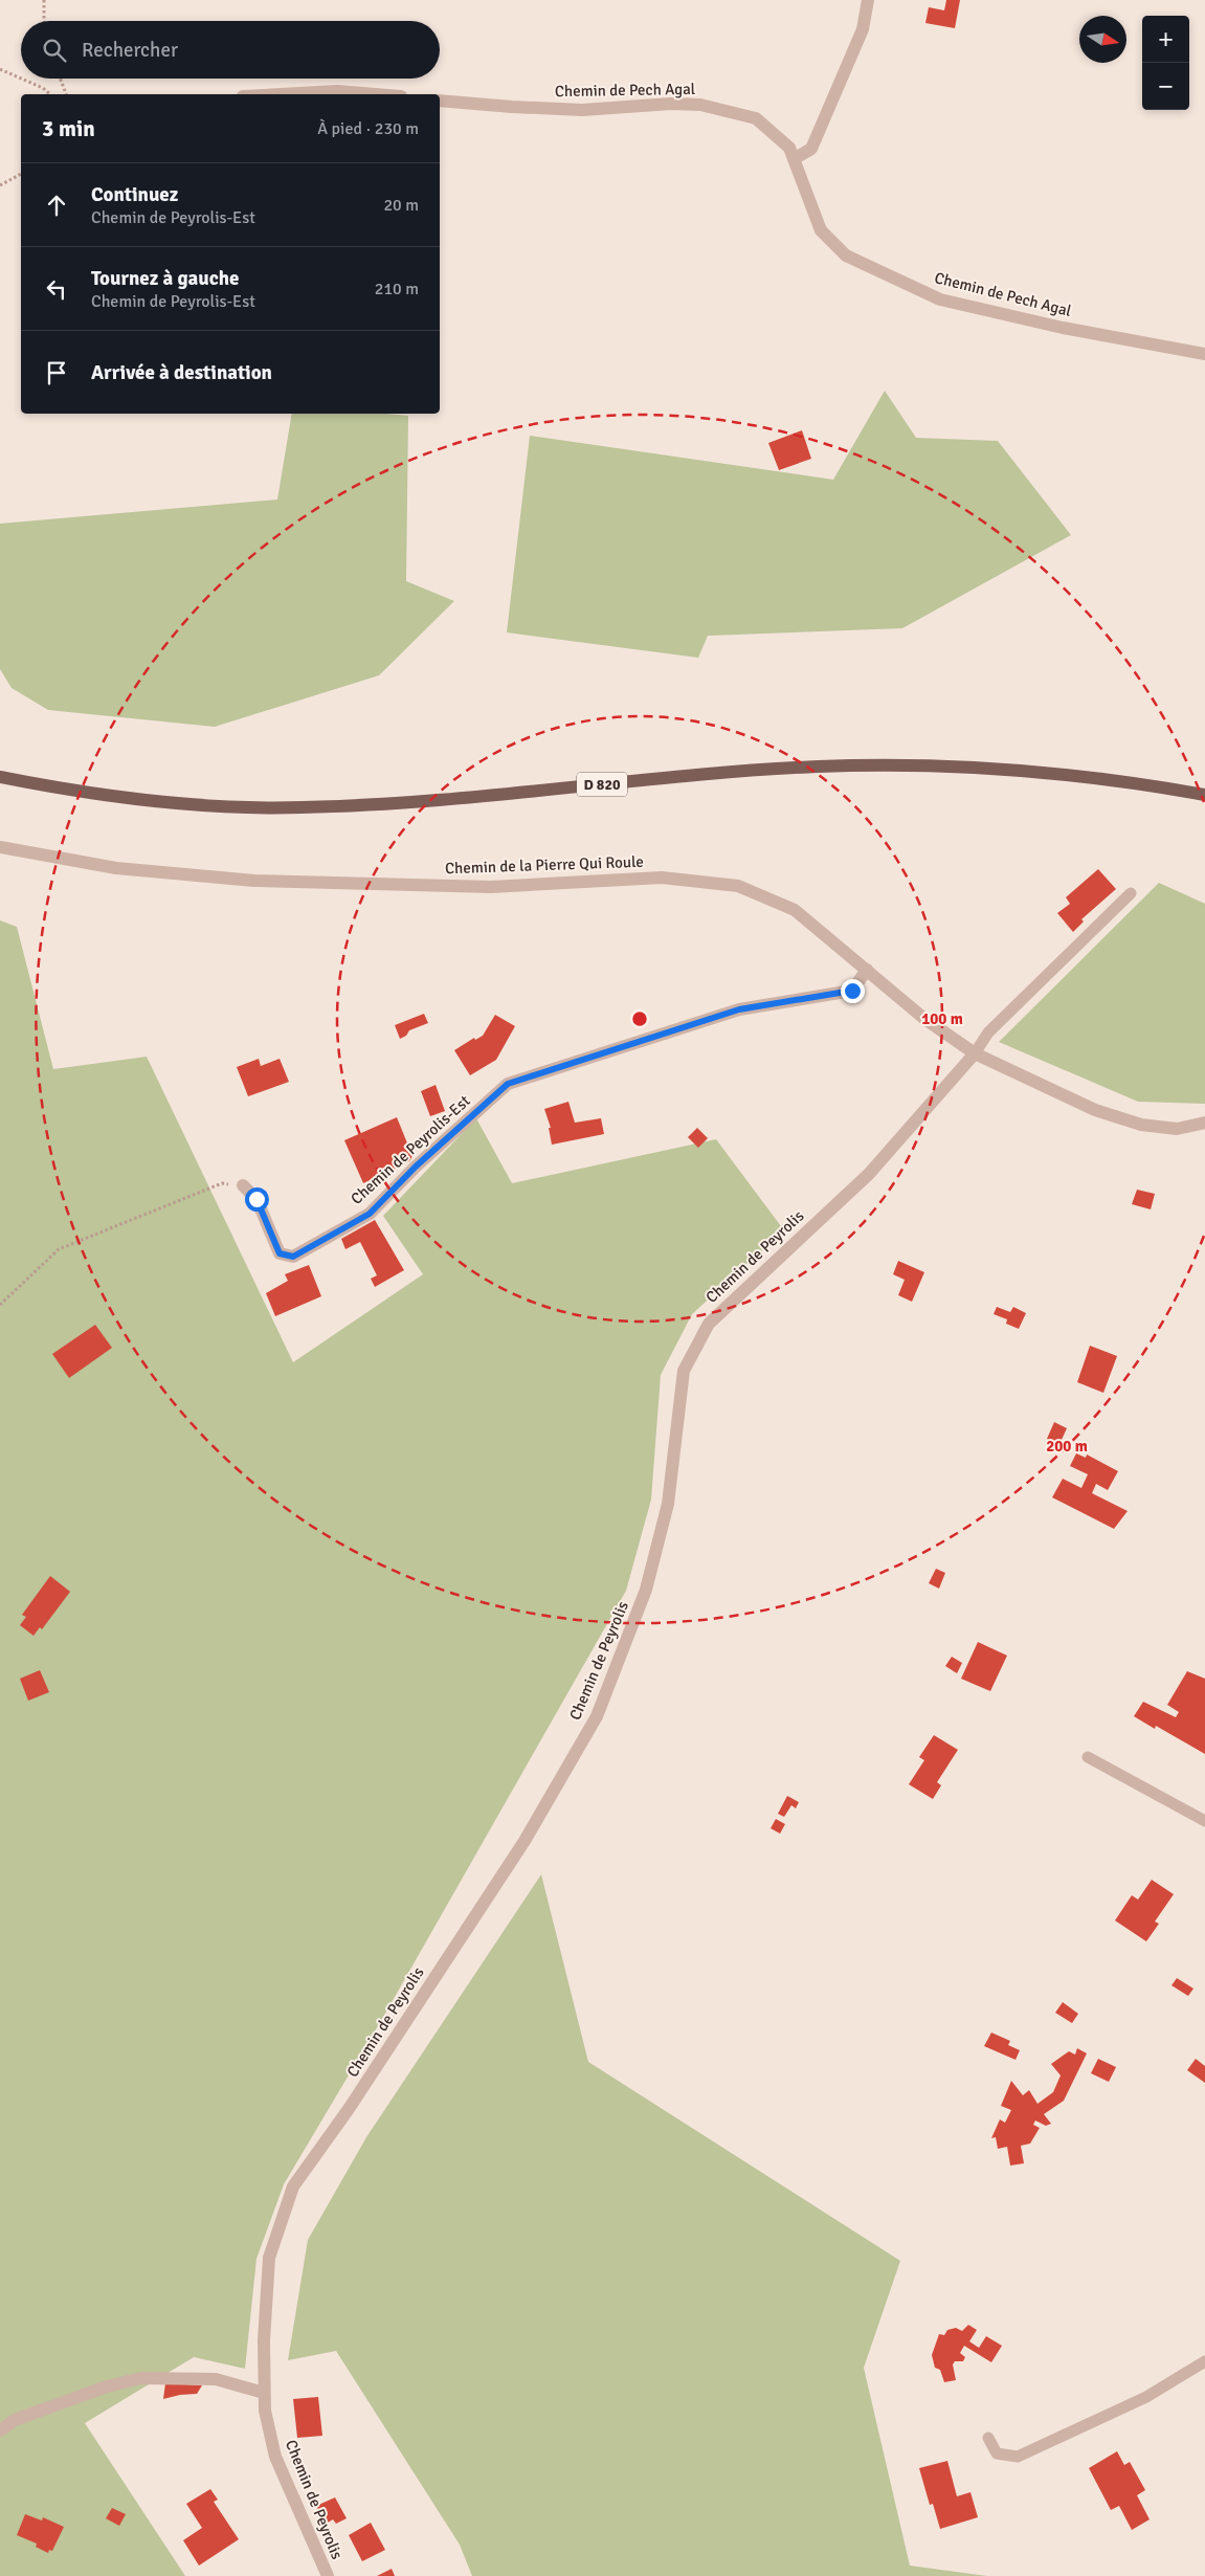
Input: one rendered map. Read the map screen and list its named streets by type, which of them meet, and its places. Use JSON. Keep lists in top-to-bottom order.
{
  "streets": {
    "main road": ["D 820"],
    "street": [
      "Chemin de Pech Agal",
      "Chemin de la Pierre Qui Roule",
      "Chemin de Peyrolis-Est",
      "Chemin de Peyrolis"
    ]
  },
  "crossings": [
    ["Chemin de la Pierre Qui Roule", "Chemin de Peyrolis-Est"],
    ["Chemin de la Pierre Qui Roule", "Chemin de Peyrolis"]
  ],
  "north": "right",
  "page": {
    "map_buttons": ["+", "−"],
    "search": "Rechercher",
    "heading": ["3 min", "À pied · 230 m"],
    "list": [
      ["Continuez", "Chemin de Peyrolis-Est", "20 m"],
      ["Tournez à gauche", "Chemin de Peyrolis-Est", "210 m"],
      "Arrivée à destination"
    ]
  },
  "rings": ["100 m", "200 m"]
}
